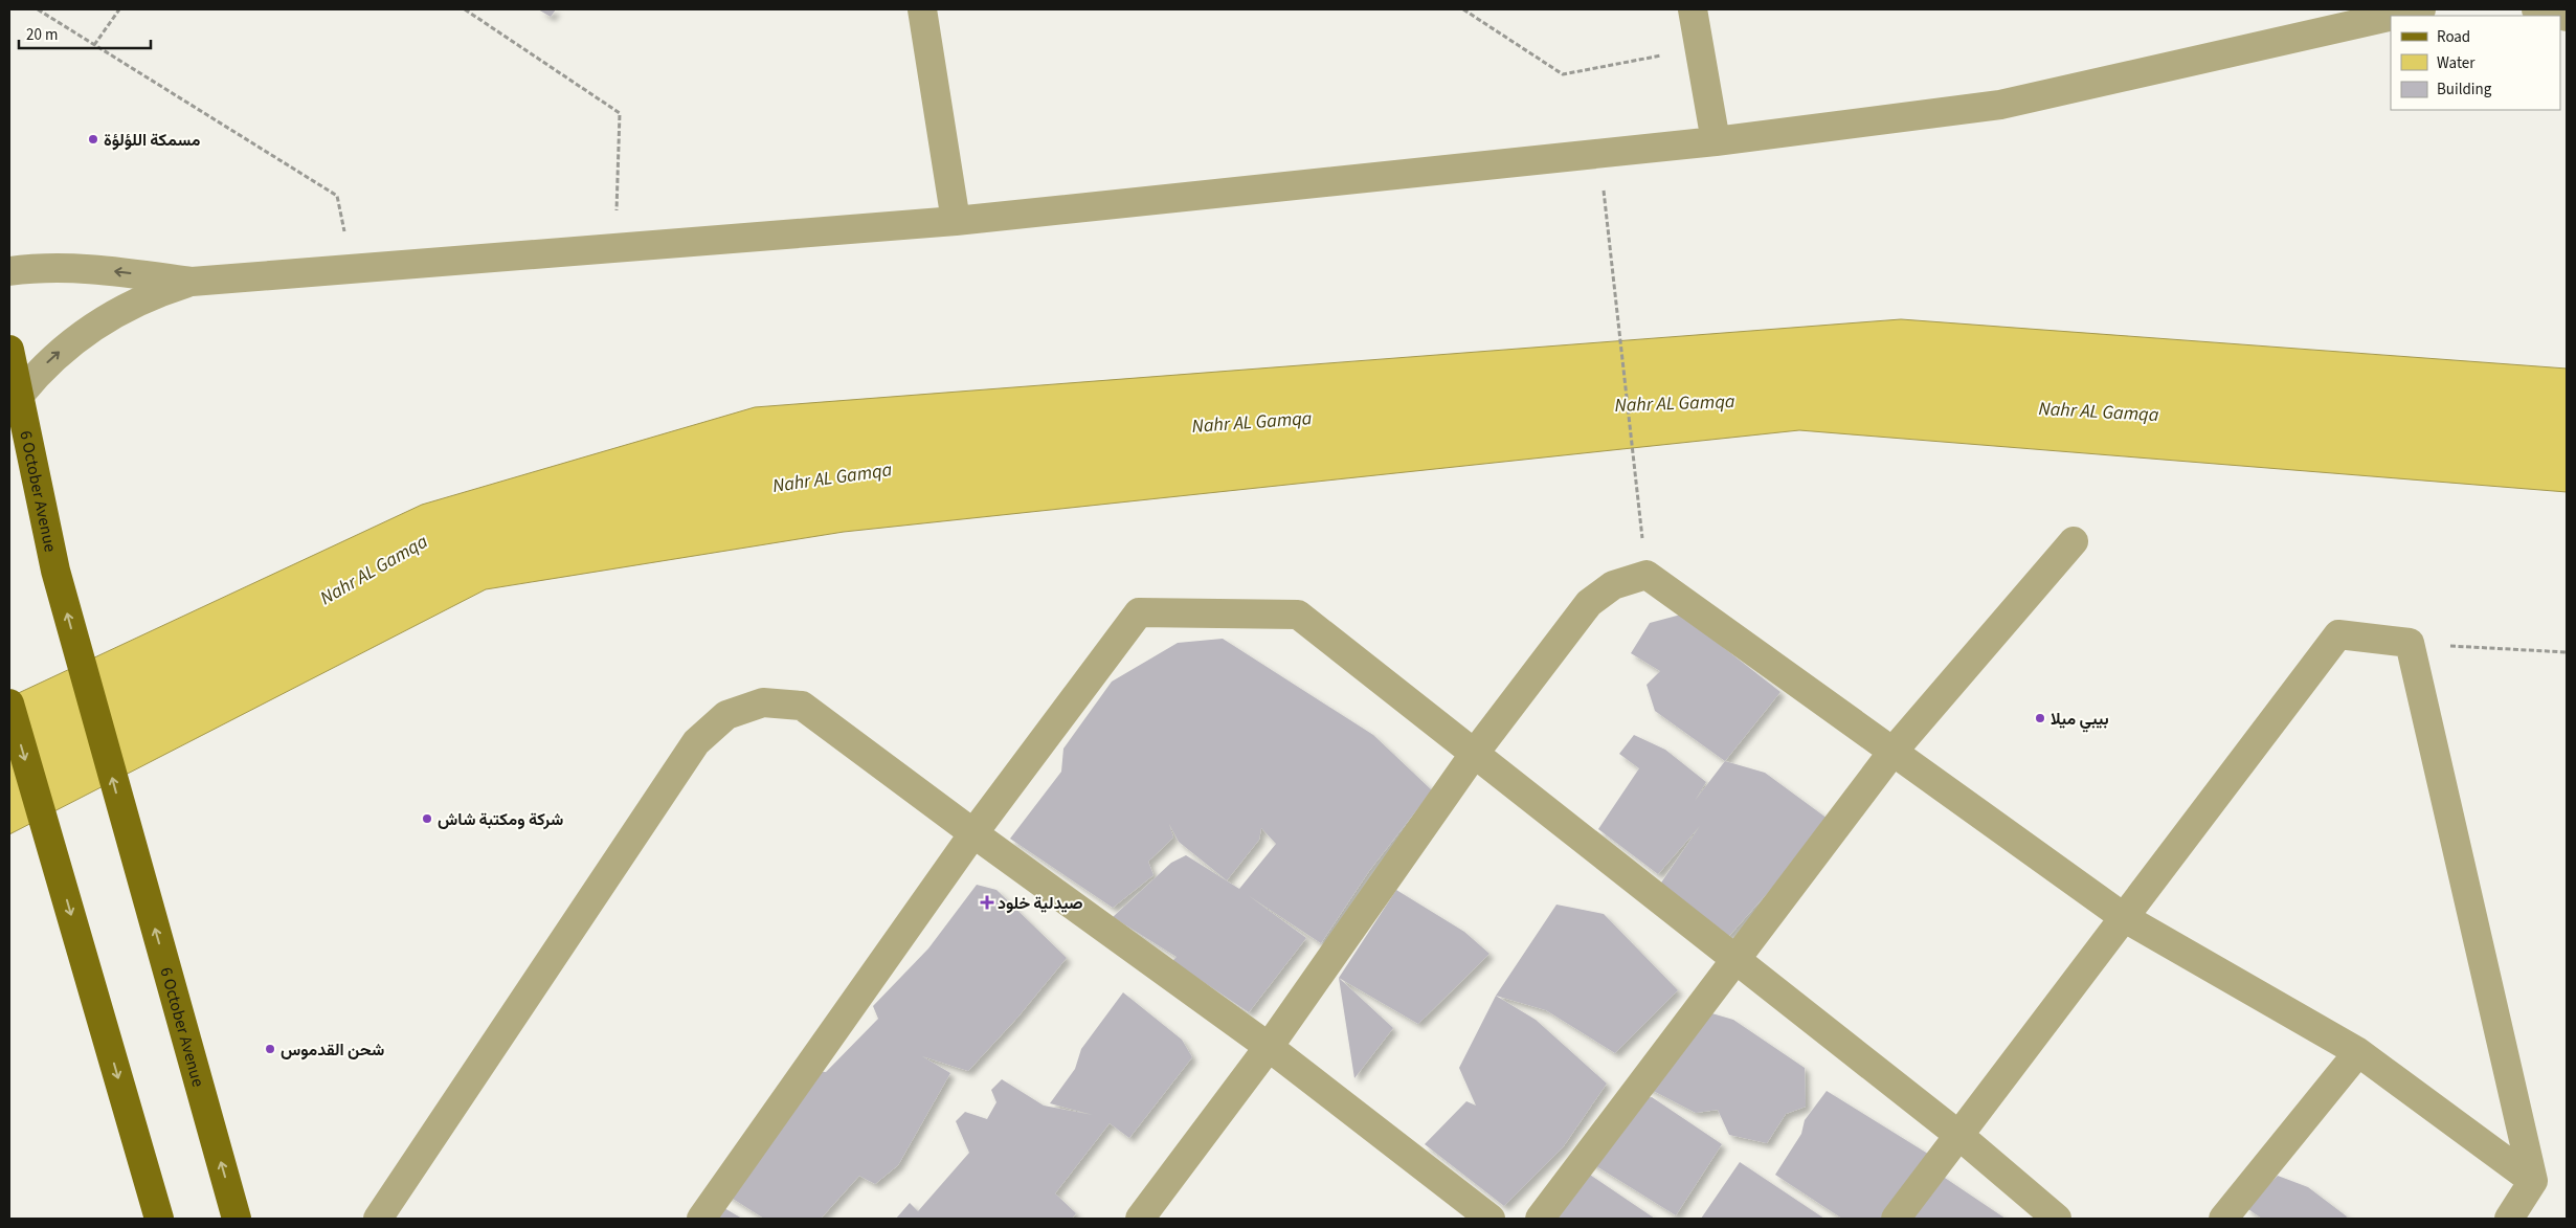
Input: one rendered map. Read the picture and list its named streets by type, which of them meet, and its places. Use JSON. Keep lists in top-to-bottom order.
{
  "streets": {
    "main road": ["6 October Avenue"]
  },
  "water": ["Nahr AL Gamqa"],
  "places": {
    "other": [
      "مسمكة اللؤلؤة",
      "بيبي ميلا",
      "شركة ومكتبة شاش",
      "شحن القدموس"
    ],
    "health": ["صيدلية خلود"]
  },
  "legend": ["Road", "Water", "Building"],
  "scale_bar": "20 m"
}
